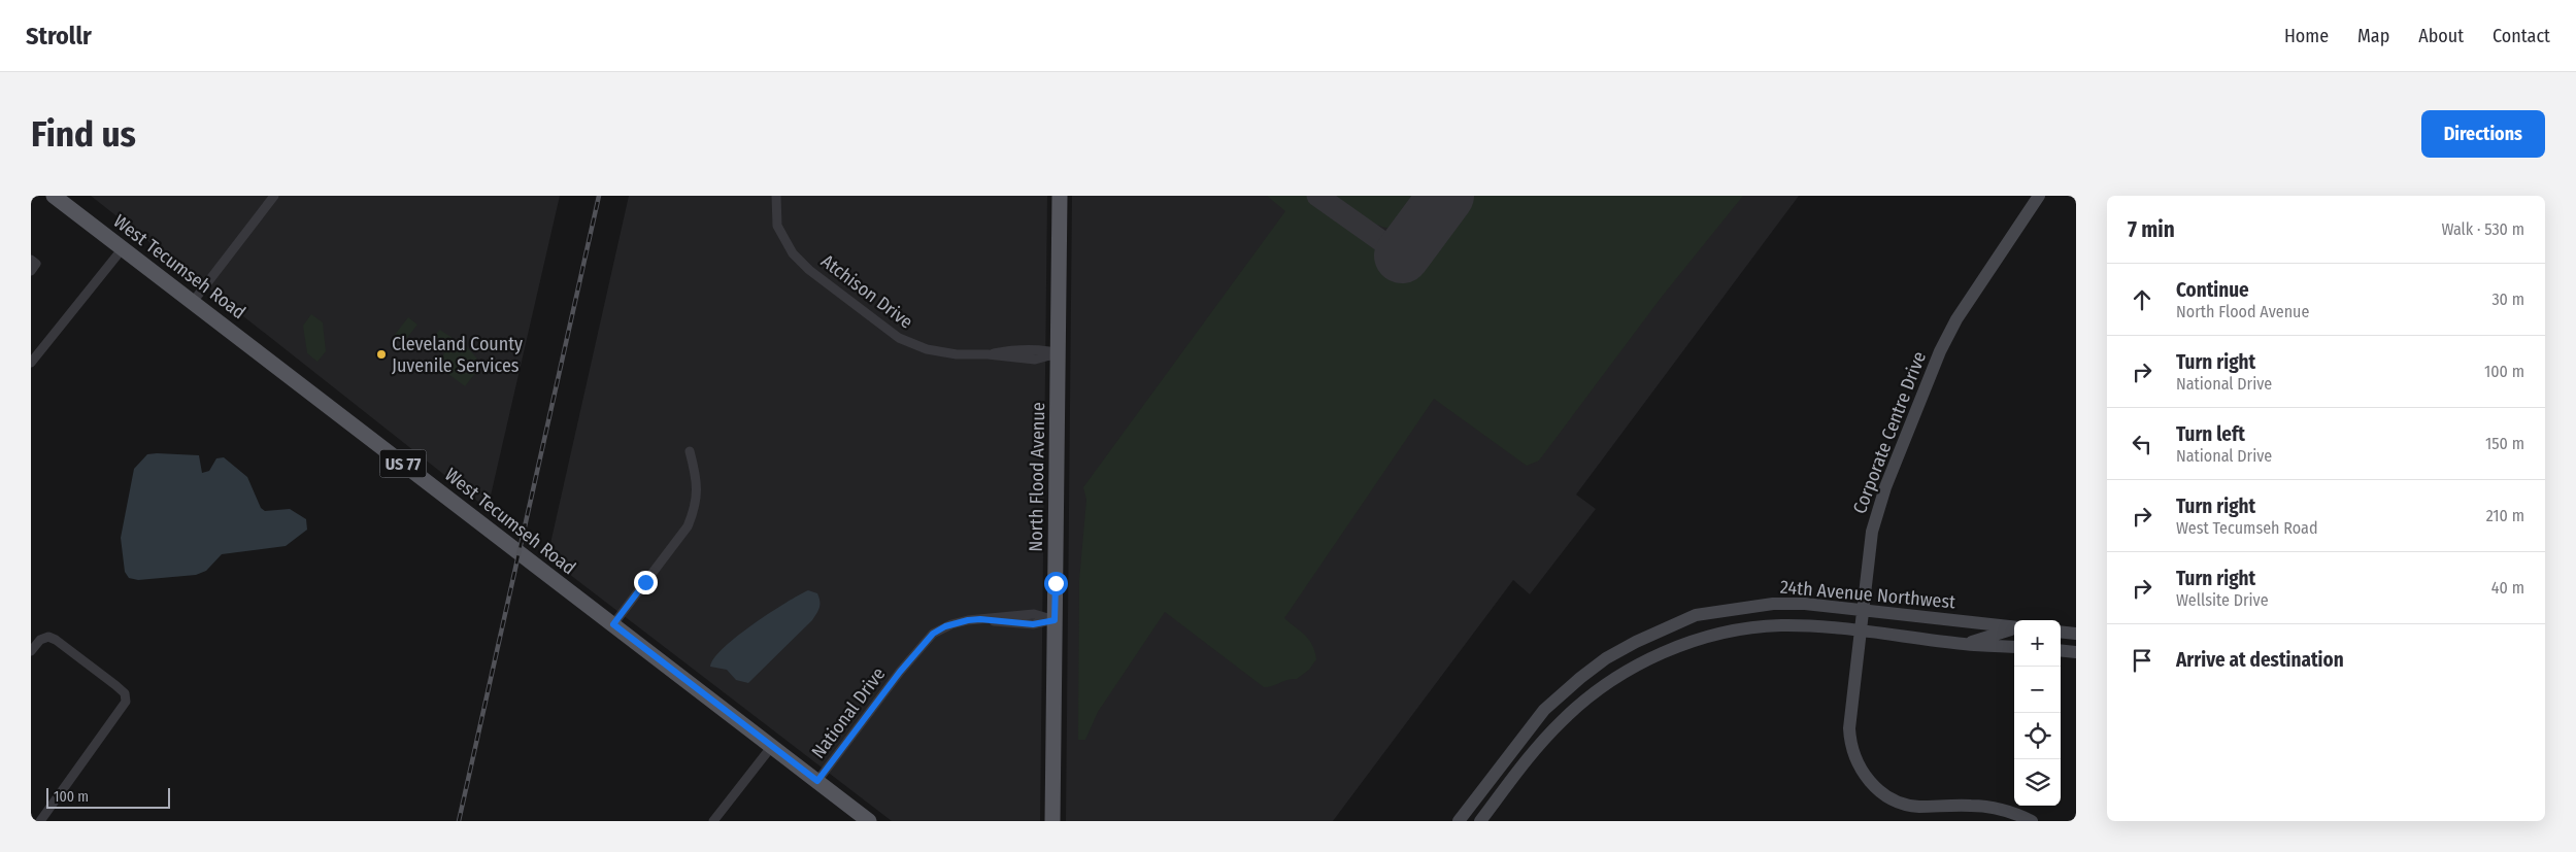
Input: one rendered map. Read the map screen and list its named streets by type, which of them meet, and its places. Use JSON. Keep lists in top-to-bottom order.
{
  "streets": {
    "main road": [
      "West Tecumseh Road",
      "Corporate Centre Drive",
      "US 77",
      "North Flood Avenue",
      "24th Avenue Northwest"
    ],
    "street": ["Atchison Drive", "National Drive"]
  },
  "crossings": [
    ["West Tecumseh Road", "National Drive"],
    ["Atchison Drive", "North Flood Avenue"],
    ["Corporate Centre Drive", "24th Avenue Northwest"],
    ["North Flood Avenue", "National Drive"]
  ],
  "places": ["Cleveland County Juvenile Services"],
  "scale_bar": "100 m",
  "page": {
    "header": "Strollr",
    "nav": [
      "Home",
      "Map",
      "About",
      "Contact"
    ],
    "buttons": "Directions",
    "title": "Find us",
    "heading": ["7 min", "Walk · 530 m"],
    "list": [
      ["Continue", "North Flood Avenue", "30 m"],
      ["Turn right", "National Drive", "100 m"],
      ["Turn left", "National Drive", "150 m"],
      ["Turn right", "West Tecumseh Road", "210 m"],
      ["Turn right", "Wellsite Drive", "40 m"],
      "Arrive at destination"
    ],
    "map_buttons": ["+", "−"],
    "scale": "100 m"
  }
}
